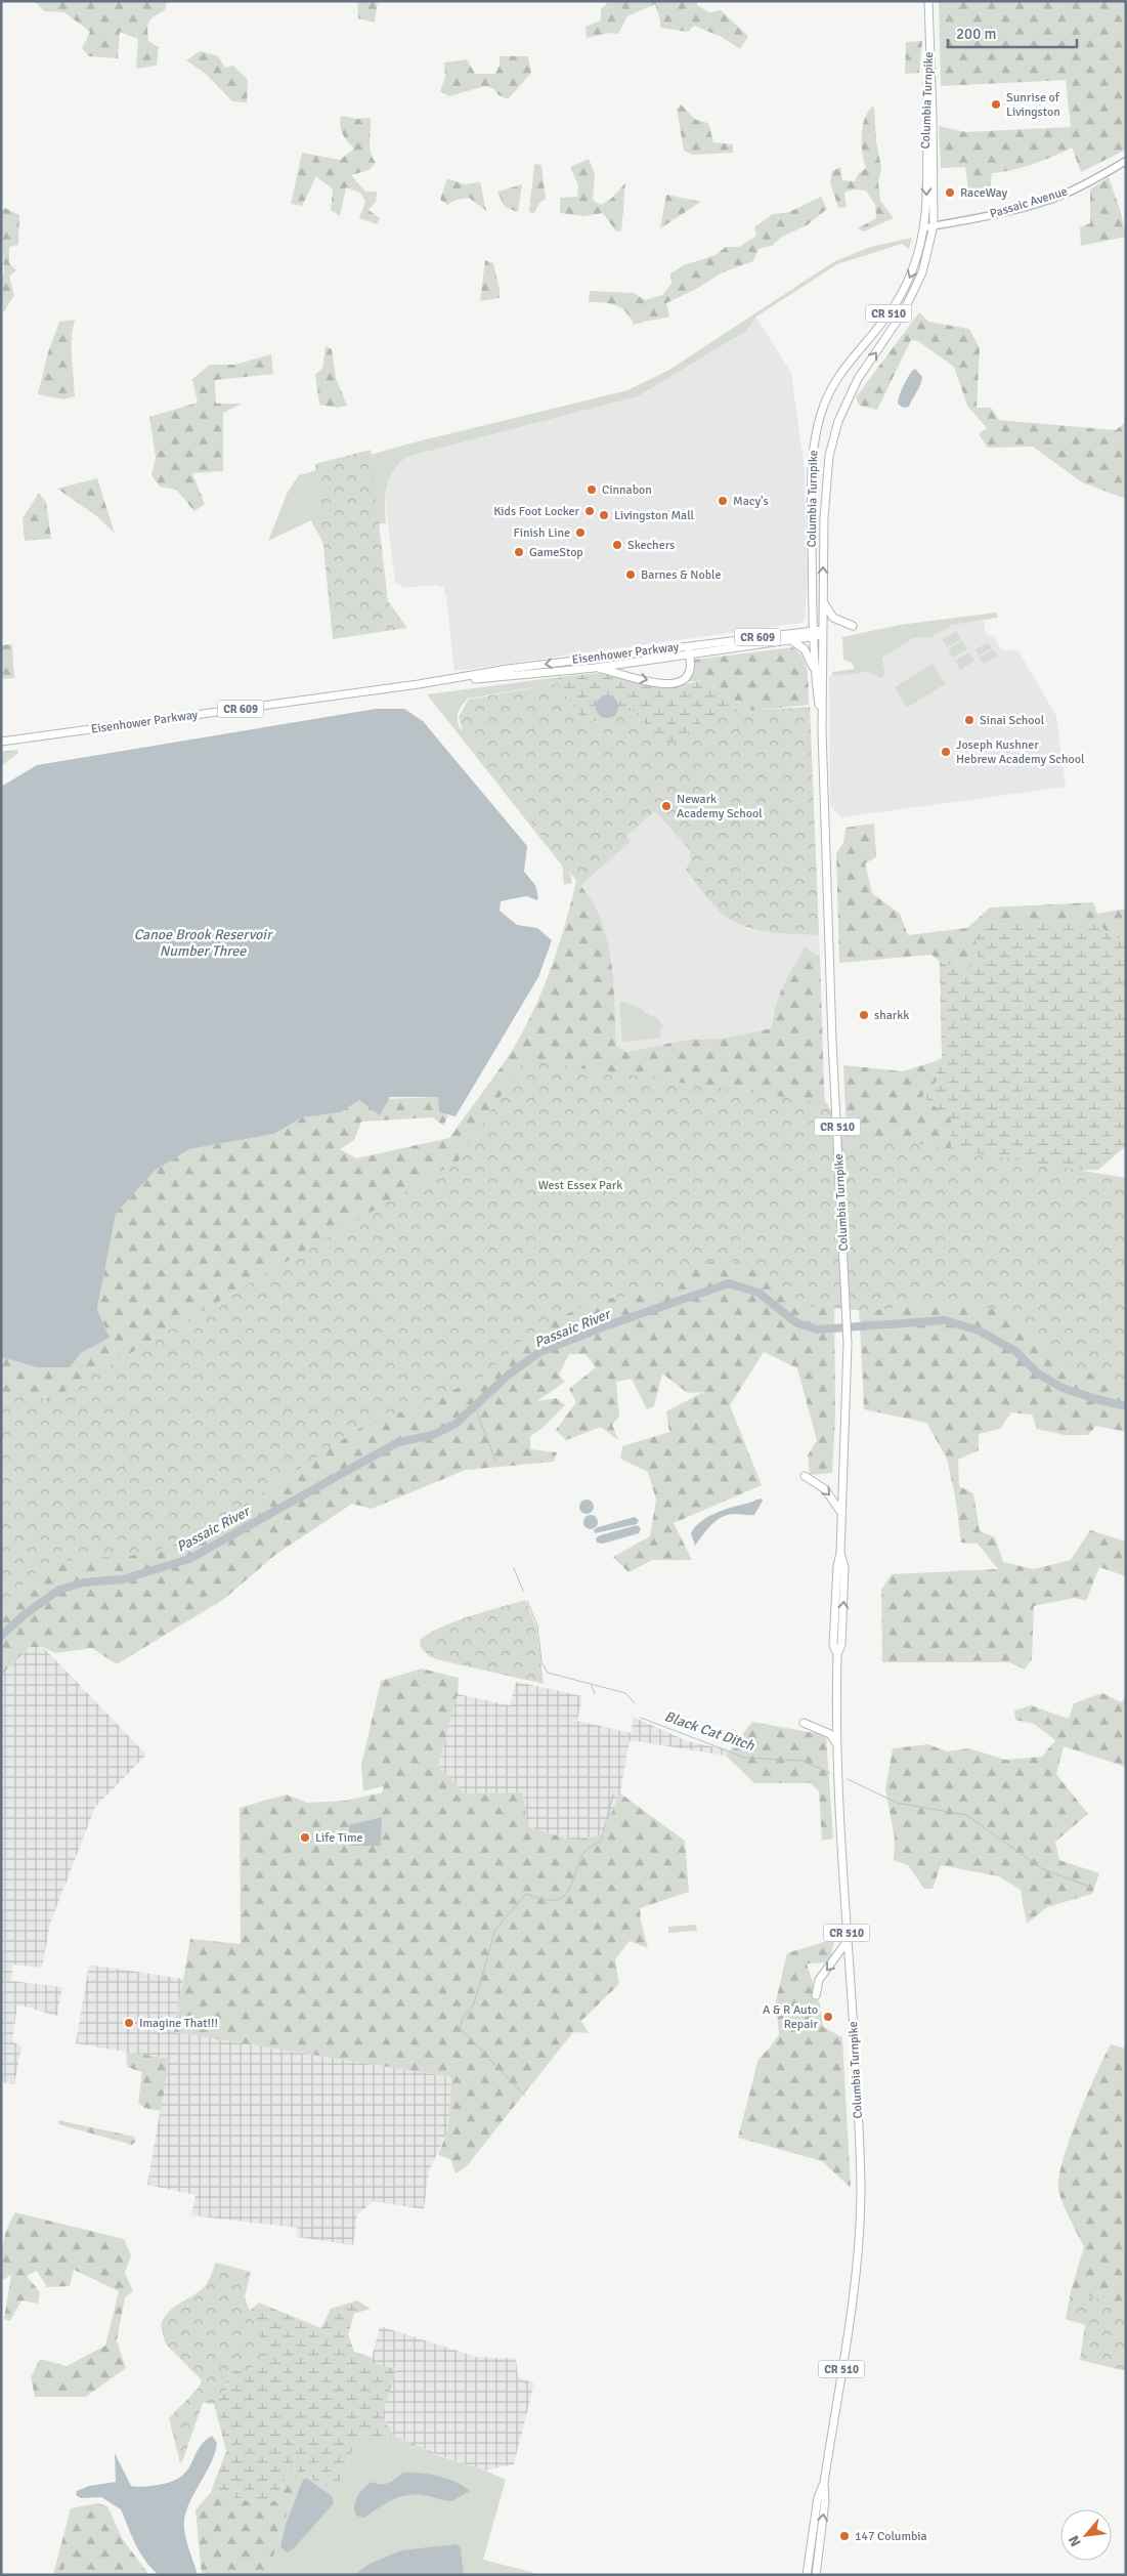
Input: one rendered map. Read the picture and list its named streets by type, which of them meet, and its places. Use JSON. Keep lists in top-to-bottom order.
{
  "streets": {
    "main road": [
      "Columbia Turnpike",
      "Passaic Avenue",
      "CR 510",
      "CR 609",
      "Eisenhower Parkway"
    ]
  },
  "crossings": [
    ["Columbia Turnpike", "Passaic Avenue"],
    ["Columbia Turnpike", "CR 510"],
    ["Columbia Turnpike", "Eisenhower Parkway"]
  ],
  "water": ["Canoe Brook Reservoir Number Three", "Passaic River", "Black Cat Ditch"],
  "parks": ["West Essex Park"],
  "places": [
    "Sunrise of Livingston",
    "RaceWay",
    "Cinnabon",
    "Macy's",
    "Kids Foot Locker",
    "Livingston Mall",
    "Finish Line",
    "Skechers",
    "GameStop",
    "Barnes & Noble",
    "Sinai School",
    "Joseph Kushner Hebrew Academy School",
    "Newark Academy School",
    "sharkk",
    "Life Time",
    "A & R Auto Repair",
    "Imagine That!!!",
    "147 Columbia"
  ],
  "scale_bar": "200 m",
  "north": "bottom left"
}
